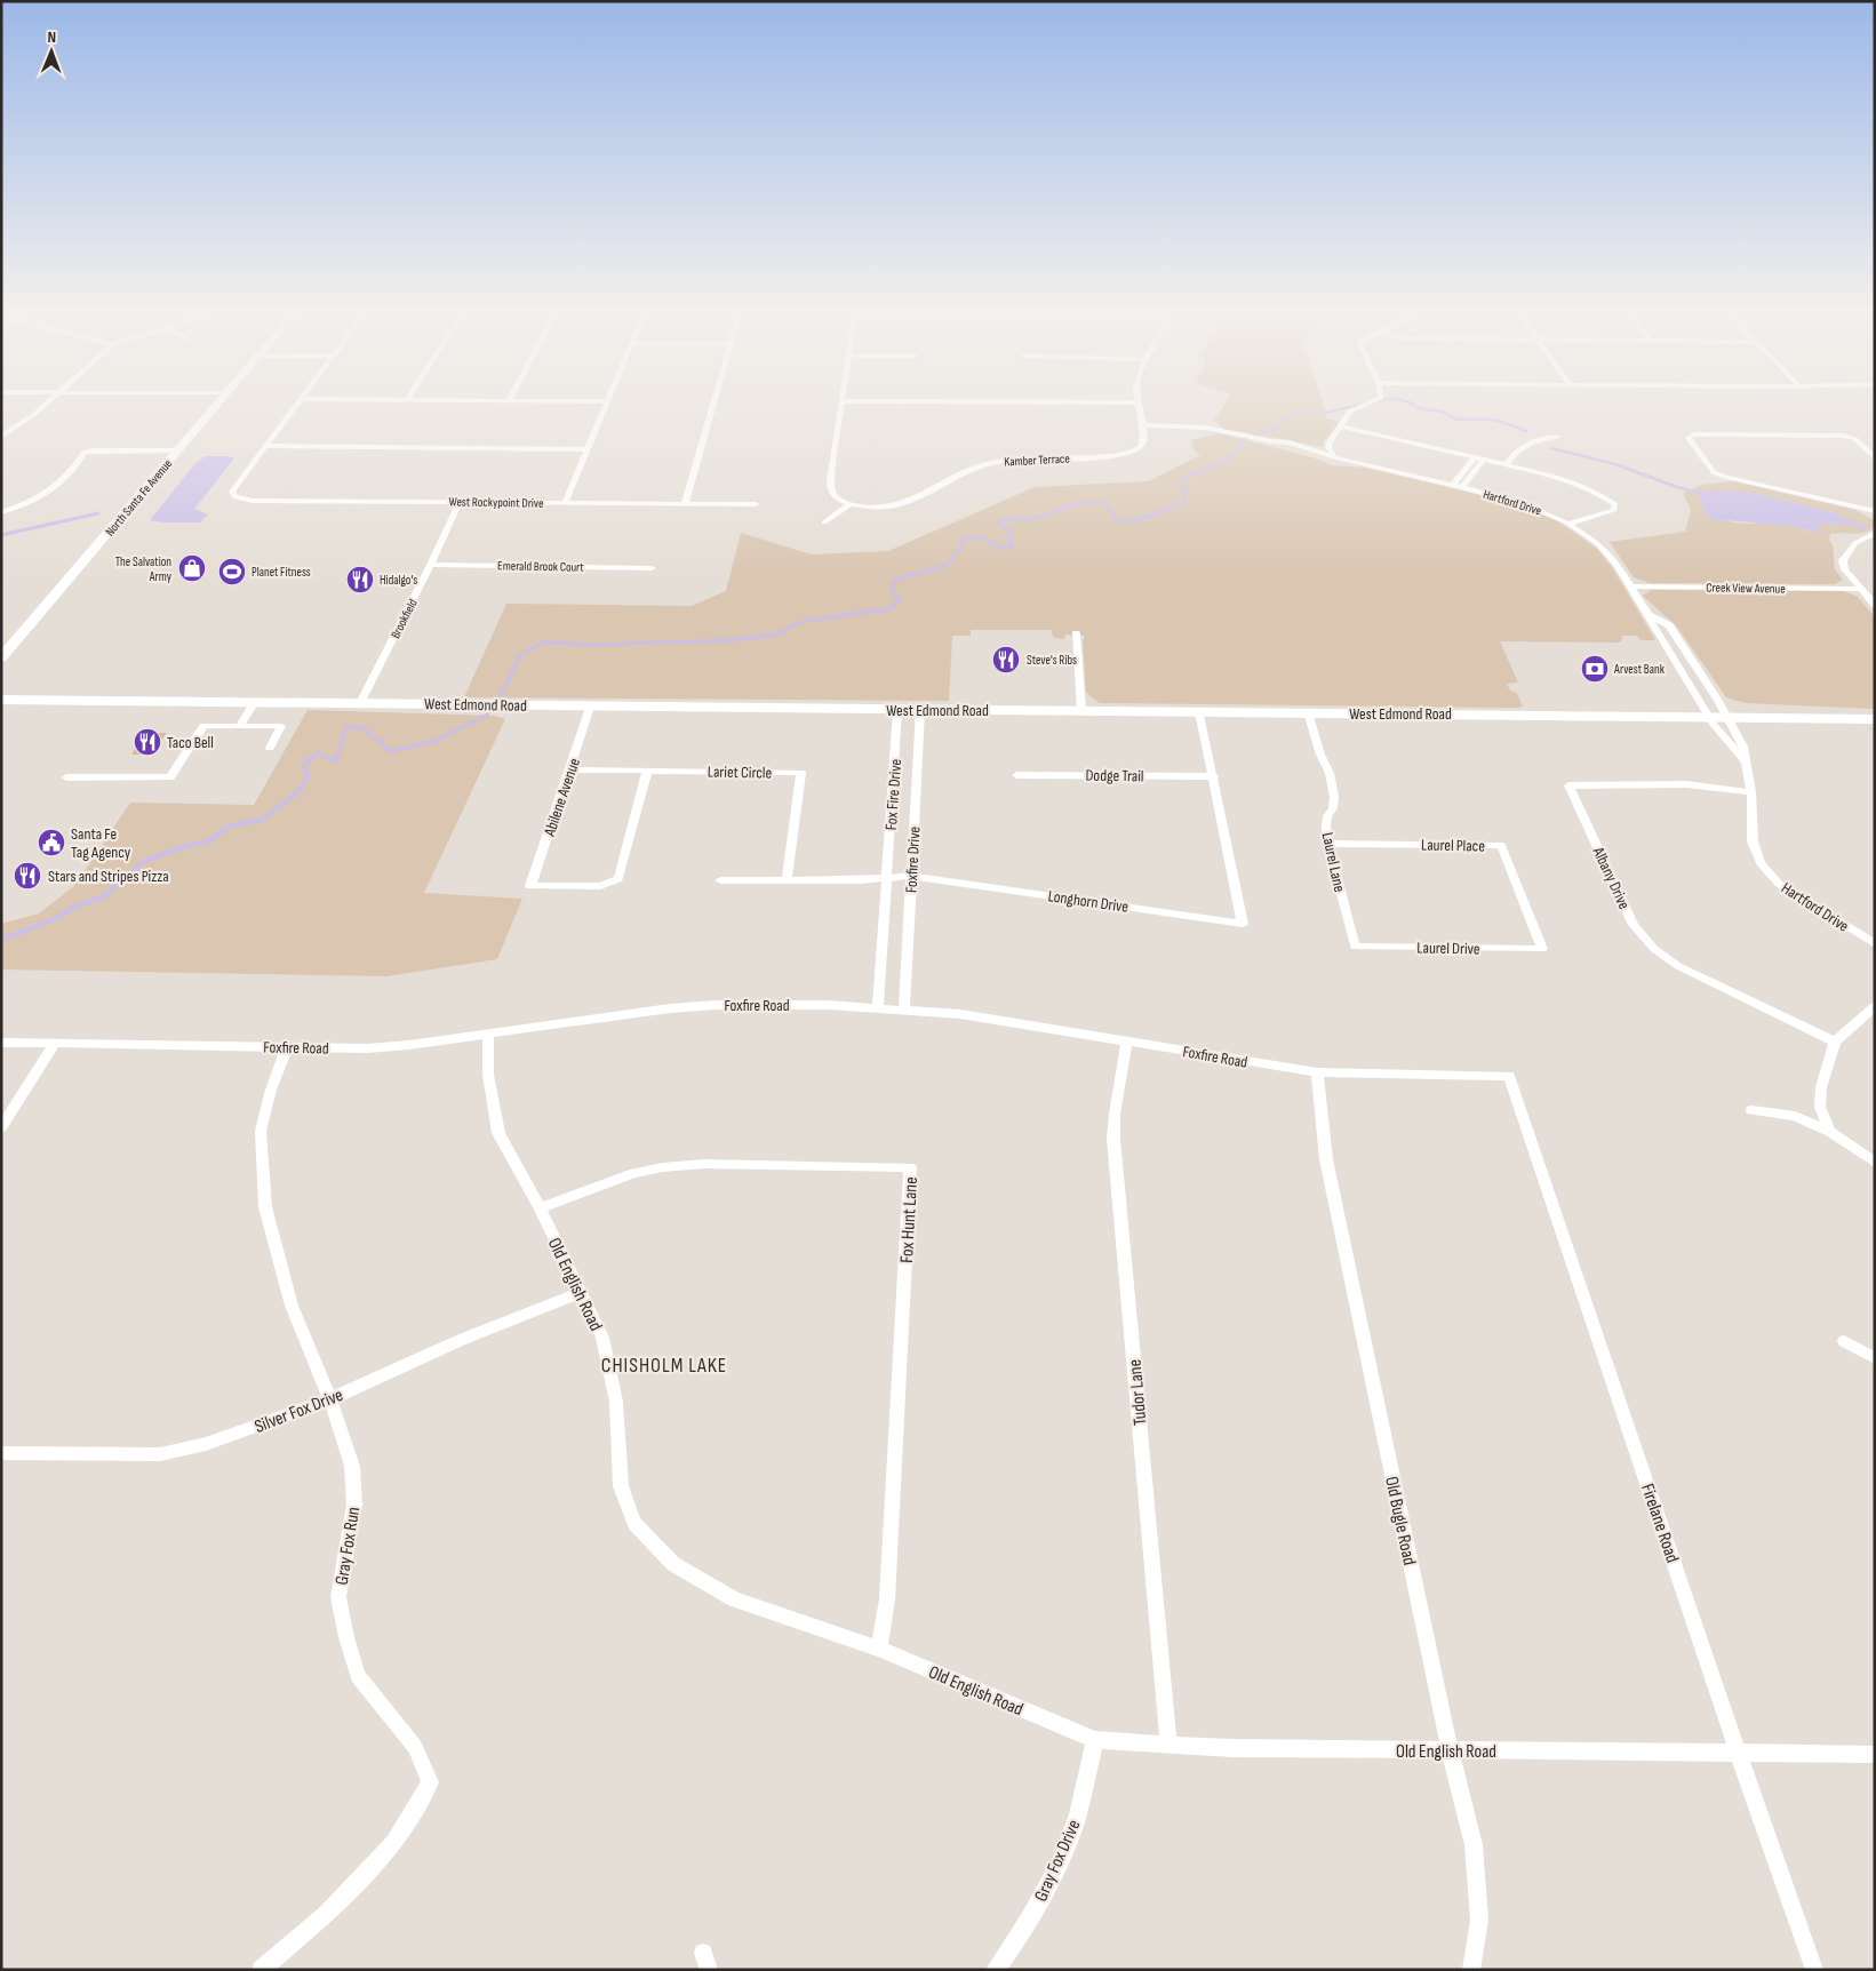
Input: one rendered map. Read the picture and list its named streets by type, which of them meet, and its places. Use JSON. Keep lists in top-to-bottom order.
{
  "streets": {
    "main road": ["North Santa Fe Avenue", "West Edmond Road"],
    "street": [
      "Kamber Terrace",
      "West Rockypoint Drive",
      "Hartford Drive",
      "Emerald Brook Court",
      "Creek View Avenue",
      "Brookfield",
      "Lariet Circle",
      "Dodge Trail",
      "Fox Fire Drive",
      "Abilene Avenue",
      "Laurel Place",
      "Foxfire Drive",
      "Laurel Lane",
      "Albany Drive",
      "Longhorn Drive",
      "Laurel Drive",
      "Foxfire Road",
      "Fox Hunt Lane",
      "Old English Road",
      "Tudor Lane",
      "Silver Fox Drive",
      "Old Bugle Road",
      "Firelane Road",
      "Gray Fox Run",
      "Gray Fox Drive"
    ]
  },
  "crossings": [
    ["Kamber Terrace", "Hartford Drive"],
    ["West Rockypoint Drive", "Brookfield"],
    ["Hartford Drive", "Creek View Avenue"],
    ["Hartford Drive", "West Edmond Road"],
    ["Hartford Drive", "Albany Drive"],
    ["Emerald Brook Court", "Brookfield"],
    ["Brookfield", "West Edmond Road"],
    ["West Edmond Road", "Fox Fire Drive"],
    ["West Edmond Road", "Abilene Avenue"],
    ["West Edmond Road", "Foxfire Drive"],
    ["West Edmond Road", "Laurel Lane"],
    ["West Edmond Road", "Longhorn Drive"],
    ["Lariet Circle", "Abilene Avenue"],
    ["Lariet Circle", "Longhorn Drive"],
    ["Dodge Trail", "Longhorn Drive"],
    ["Fox Fire Drive", "Foxfire Drive"],
    ["Fox Fire Drive", "Longhorn Drive"],
    ["Laurel Place", "Laurel Lane"],
    ["Laurel Place", "Laurel Drive"],
    ["Foxfire Drive", "Longhorn Drive"],
    ["Foxfire Drive", "Foxfire Road"],
    ["Laurel Lane", "Laurel Drive"],
    ["Foxfire Road", "Old English Road"],
    ["Foxfire Road", "Tudor Lane"],
    ["Foxfire Road", "Old Bugle Road"],
    ["Foxfire Road", "Firelane Road"],
    ["Foxfire Road", "Gray Fox Run"],
    ["Fox Hunt Lane", "Old English Road"],
    ["Old English Road", "Tudor Lane"],
    ["Old English Road", "Silver Fox Drive"],
    ["Old English Road", "Old Bugle Road"],
    ["Old English Road", "Firelane Road"],
    ["Old English Road", "Gray Fox Drive"],
    ["Silver Fox Drive", "Gray Fox Run"]
  ],
  "districts": ["CHISHOLM LAKE"],
  "places": {
    "shop": ["The Salvation Army"],
    "sports": ["Planet Fitness"],
    "restaurant": [
      "Hidalgo's",
      "Steve's Ribs",
      "Taco Bell",
      "Stars and Stripes Pizza"
    ],
    "bank": ["Arvest Bank"],
    "public building": ["Santa Fe Tag Agency"]
  },
  "north": "top"
}
